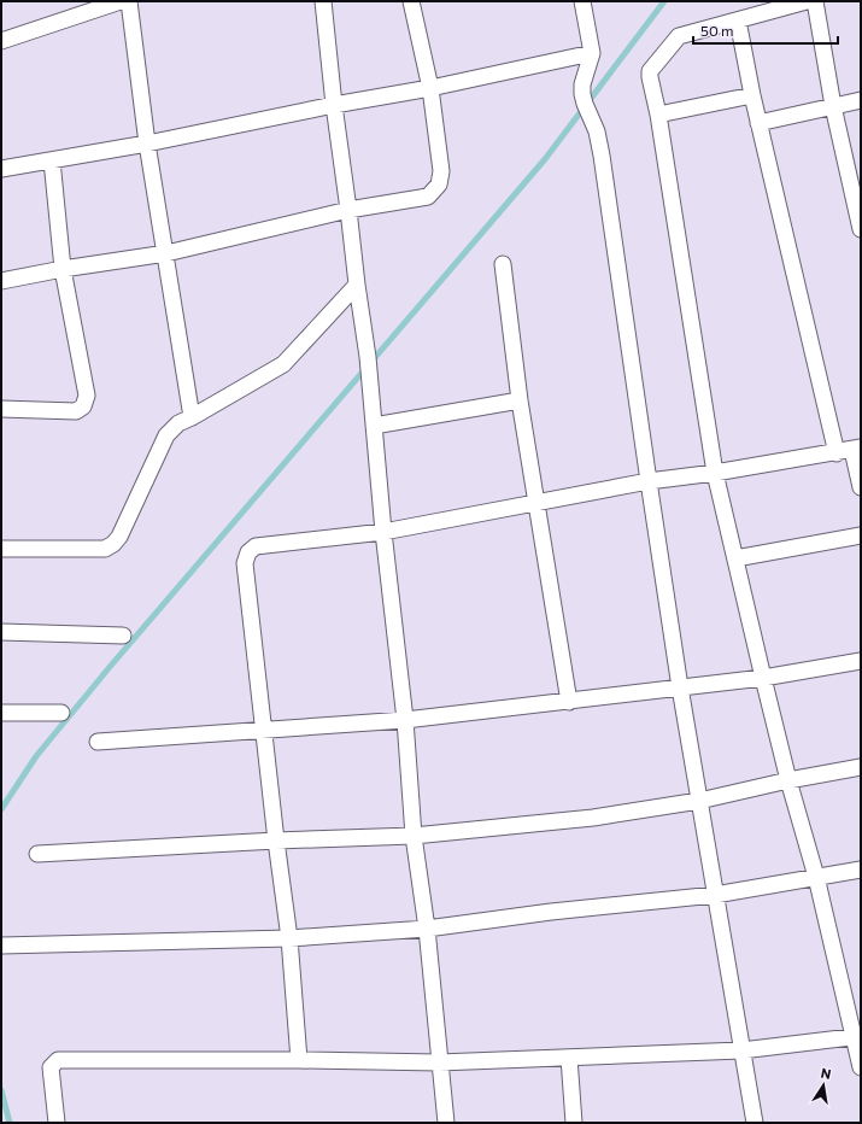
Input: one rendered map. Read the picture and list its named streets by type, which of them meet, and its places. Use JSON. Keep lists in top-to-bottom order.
{
  "scale_bar": "50 m",
  "north": "top"
}
